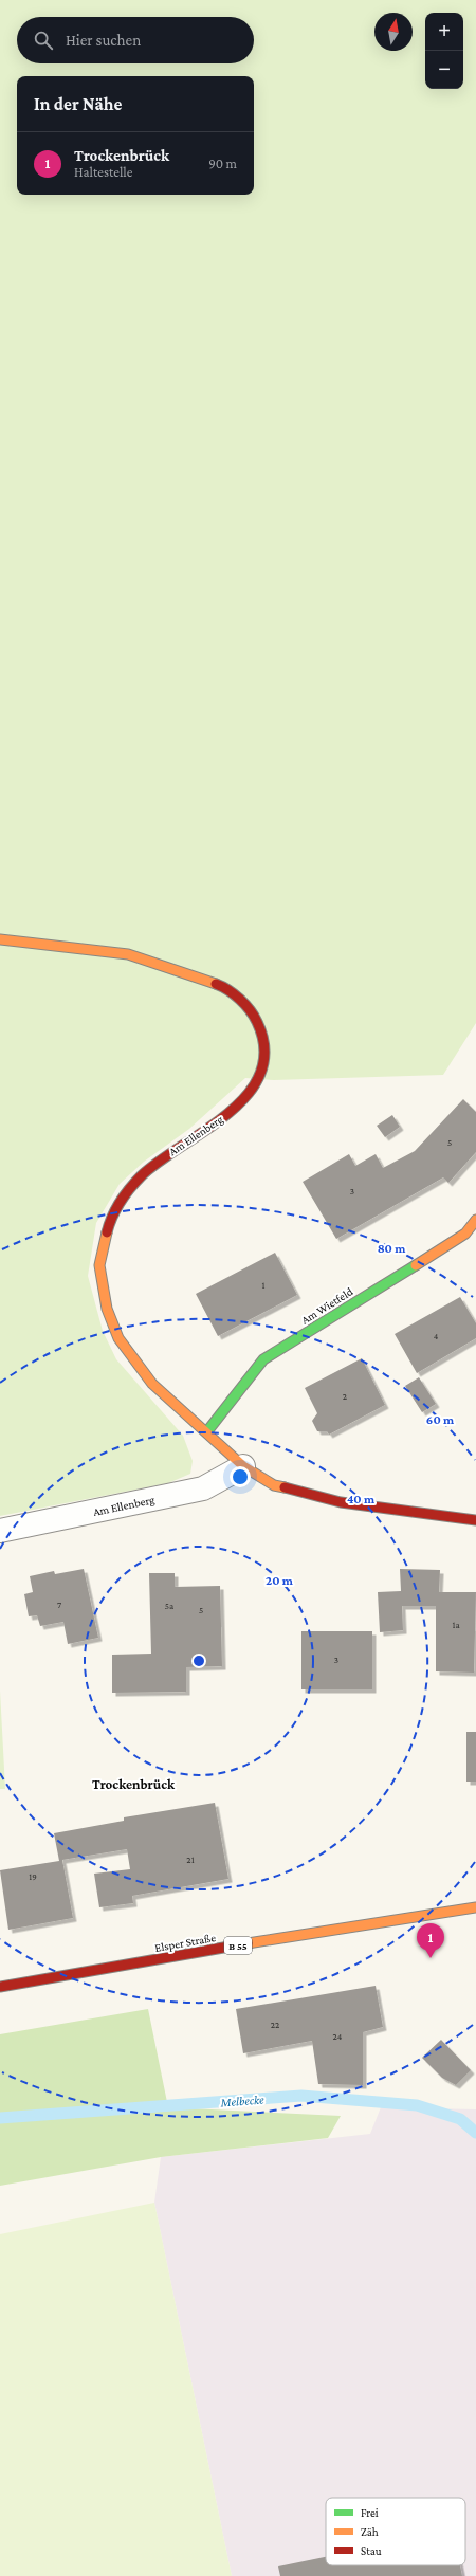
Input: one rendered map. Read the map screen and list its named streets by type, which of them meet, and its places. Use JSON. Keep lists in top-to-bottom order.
{
  "streets": {
    "street": [
      "Am Ellenberg",
      "Am Wietfeld",
      "Elsper Straße",
      "B 55"
    ]
  },
  "crossings": [
    ["Am Ellenberg", "Am Wietfeld"]
  ],
  "districts": ["Trockenbrück"],
  "water": ["Melbecke"],
  "house_numbers": [
    "5",
    "3",
    "1",
    "4",
    "2",
    "7",
    "5a",
    "5",
    "1a",
    "3",
    "21",
    "19",
    "22",
    "24"
  ],
  "legend": ["Frei", "Zäh", "Stau"],
  "north": "top",
  "page": {
    "map_buttons": ["+", "−"],
    "search": "Hier suchen",
    "heading": "In der Nähe",
    "list": [
      {
        "mark": "1",
        "name": "Trockenbrück",
        "note": "Haltestelle",
        "value": "90 m"
      }
    ],
    "pins": "1"
  },
  "rings": [
    "80 m",
    "60 m",
    "40 m",
    "20 m"
  ]
}
